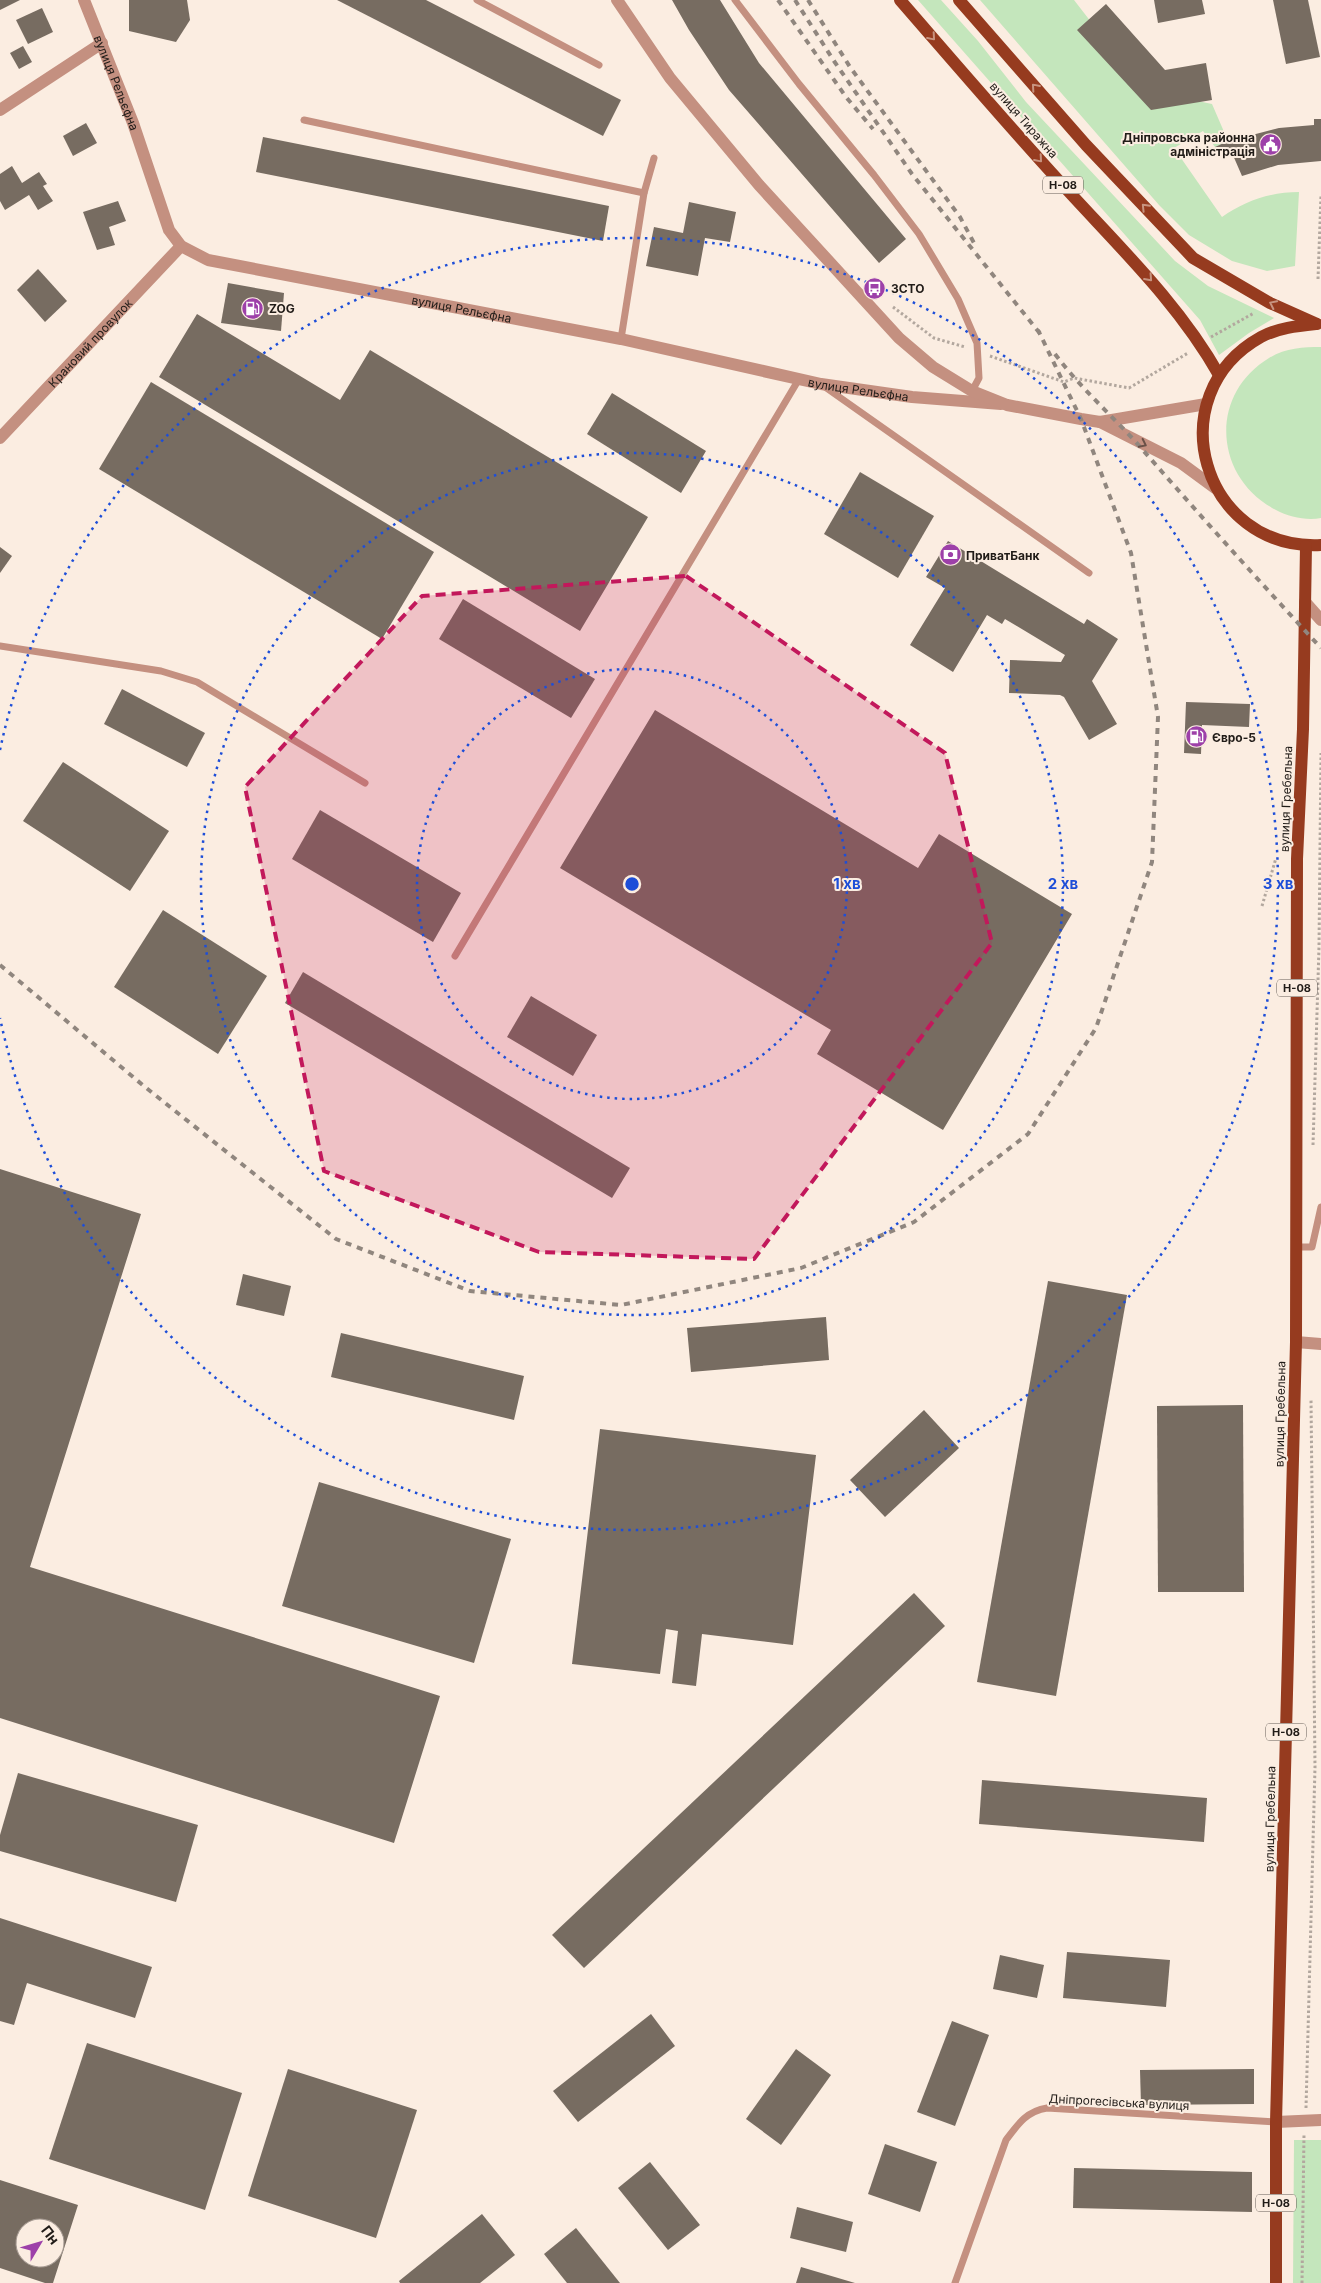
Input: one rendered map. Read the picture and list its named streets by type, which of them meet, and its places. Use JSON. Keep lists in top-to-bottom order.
{
  "streets": {
    "main road": ["вулиця Тиражна", "Н-08", "вулиця Гребельна"],
    "street": ["вулиця Рельєфна", "Крановий провулок"],
    "lane": ["Дніпрогесівська вулиця"]
  },
  "crossings": [
    ["вулиця Рельєфна", "Крановий провулок"],
    ["вулиця Гребельна", "Дніпрогесівська вулиця"]
  ],
  "places": {
    "public building": ["Дніпровська районна адміністрація"],
    "bus stop": ["ЗСТО"],
    "fuel station": ["ZOG", "Євро-5"],
    "bank": ["ПриватБанк"]
  },
  "north": "top right",
  "rings": ["1 хв", "2 хв", "3 хв"]
}
